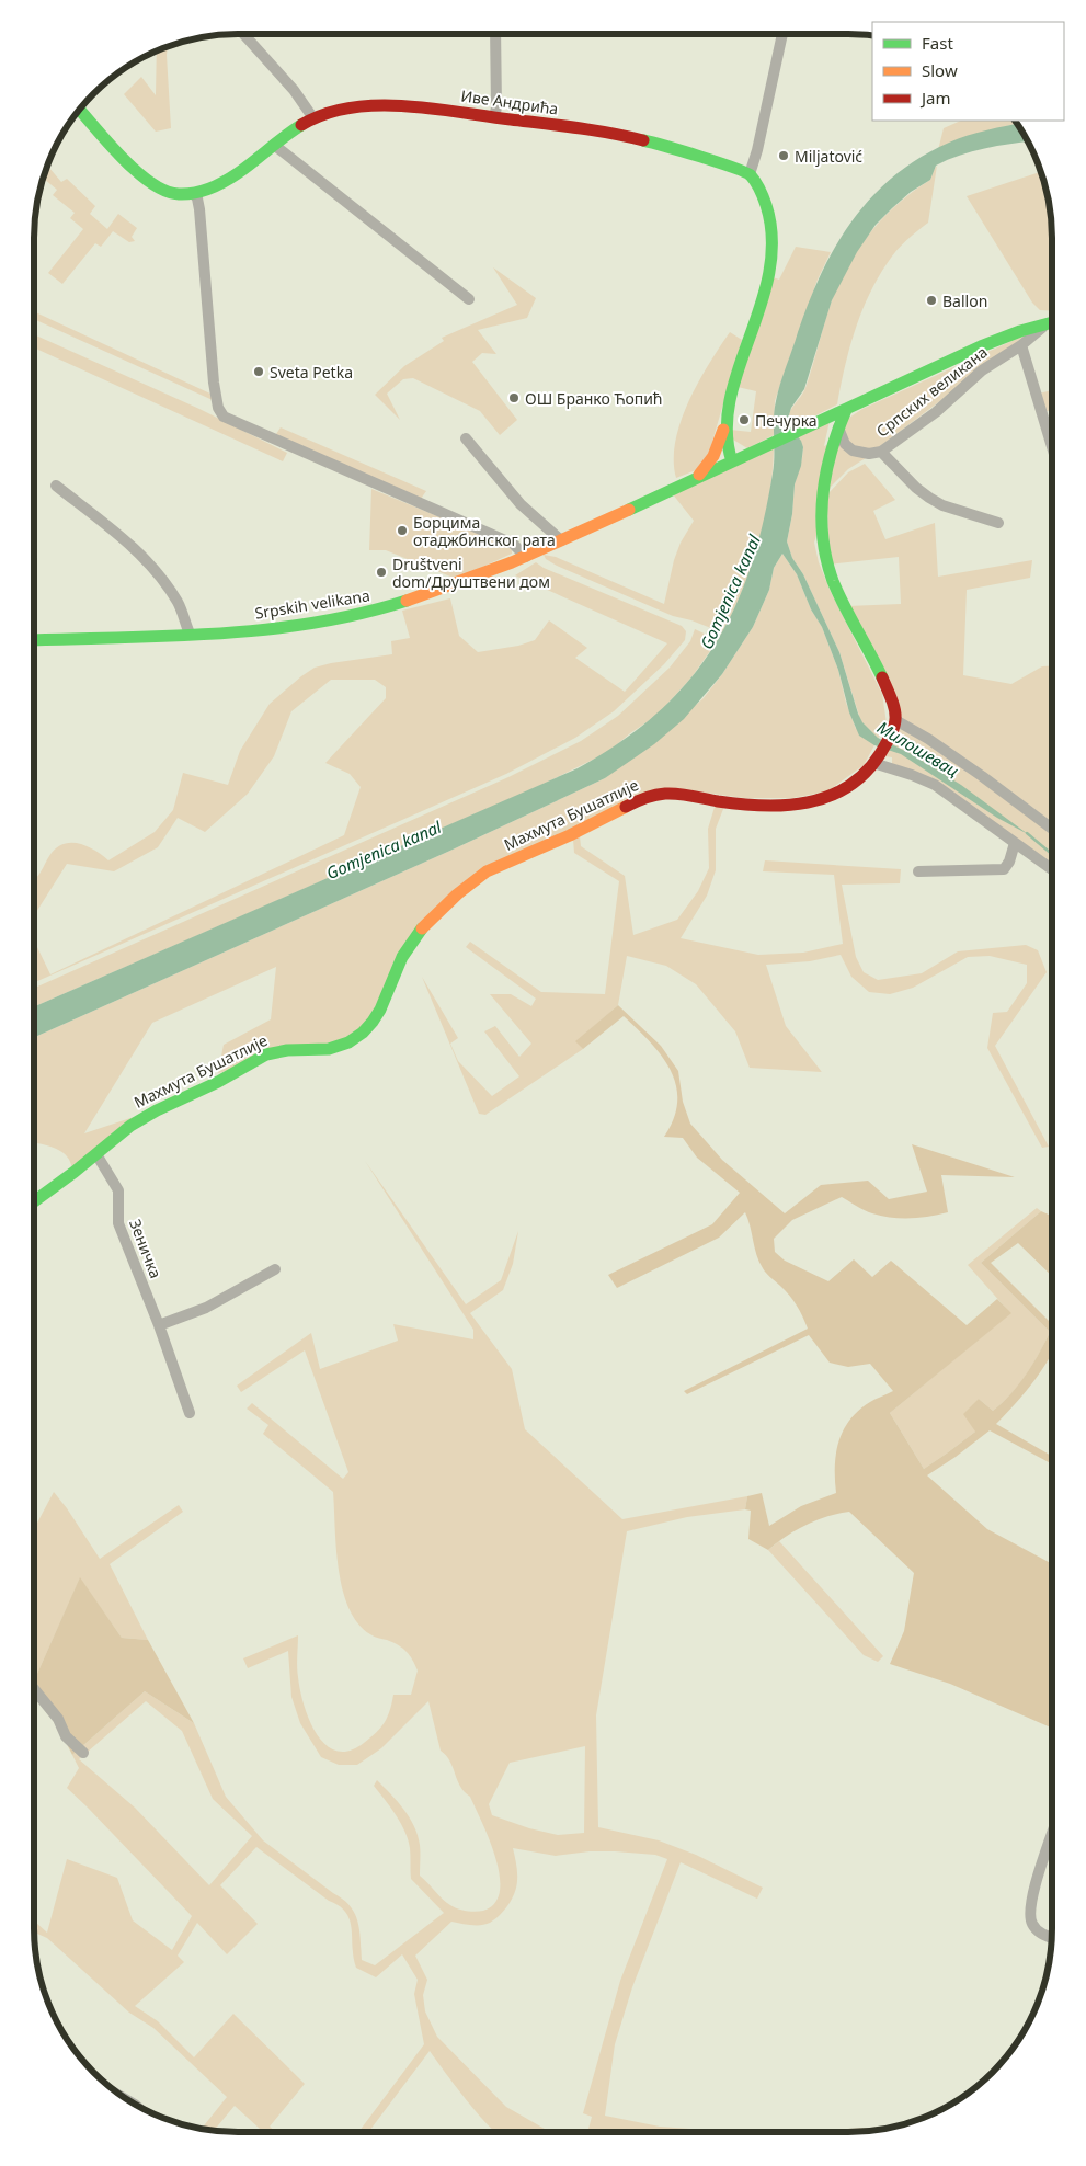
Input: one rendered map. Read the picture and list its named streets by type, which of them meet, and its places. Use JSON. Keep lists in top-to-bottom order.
{
  "streets": {
    "street": [
      "Иве Андрића",
      "Српских великана",
      "Srpskih velikana",
      "Махмута Бушатлије",
      "Зеничка"
    ]
  },
  "crossings": [
    ["Српских великана", "Srpskih velikana"],
    ["Махмута Бушатлије", "Зеничка"]
  ],
  "water": ["Gomjenica kanal", "Милошевац"],
  "places": [
    "Miljatović",
    "Ballon",
    "Sveta Petka",
    "ОШ Бранко Ћопић",
    "Печурка",
    "Борцима отаджбинског рата",
    "Društveni dom/Друштвени дом"
  ],
  "legend": ["Fast", "Slow", "Jam"]
}
